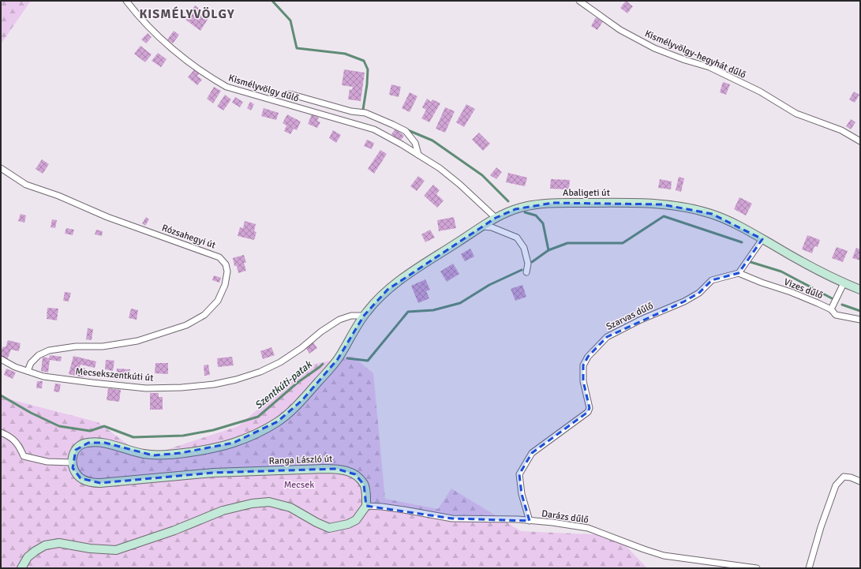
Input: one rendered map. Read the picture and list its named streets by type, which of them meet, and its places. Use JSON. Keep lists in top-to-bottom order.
{
  "streets": {
    "main road": ["Abaligeti út", "Ranga László út"],
    "street": [
      "Kismélyvölgy-hegyhát dűlő",
      "Kismélyvölgy dűlő",
      "Rózsahegyi út",
      "Vizes dűlő",
      "Szarvas dűlő",
      "Mecsekszentkúti út",
      "Darázs dűlő"
    ]
  },
  "crossings": [
    ["Kismélyvölgy dűlő", "Abaligeti út"],
    ["Abaligeti út", "Mecsekszentkúti út"],
    ["Abaligeti út", "Ranga László út"],
    ["Rózsahegyi út", "Mecsekszentkúti út"],
    ["Vizes dűlő", "Szarvas dűlő"],
    ["Szarvas dűlő", "Darázs dűlő"],
    ["Ranga László út", "Darázs dűlő"]
  ],
  "districts": ["KISMÉLYVÖLGY"],
  "water": ["Szentkúti-patak"],
  "parks": ["Mecsek"]
}
